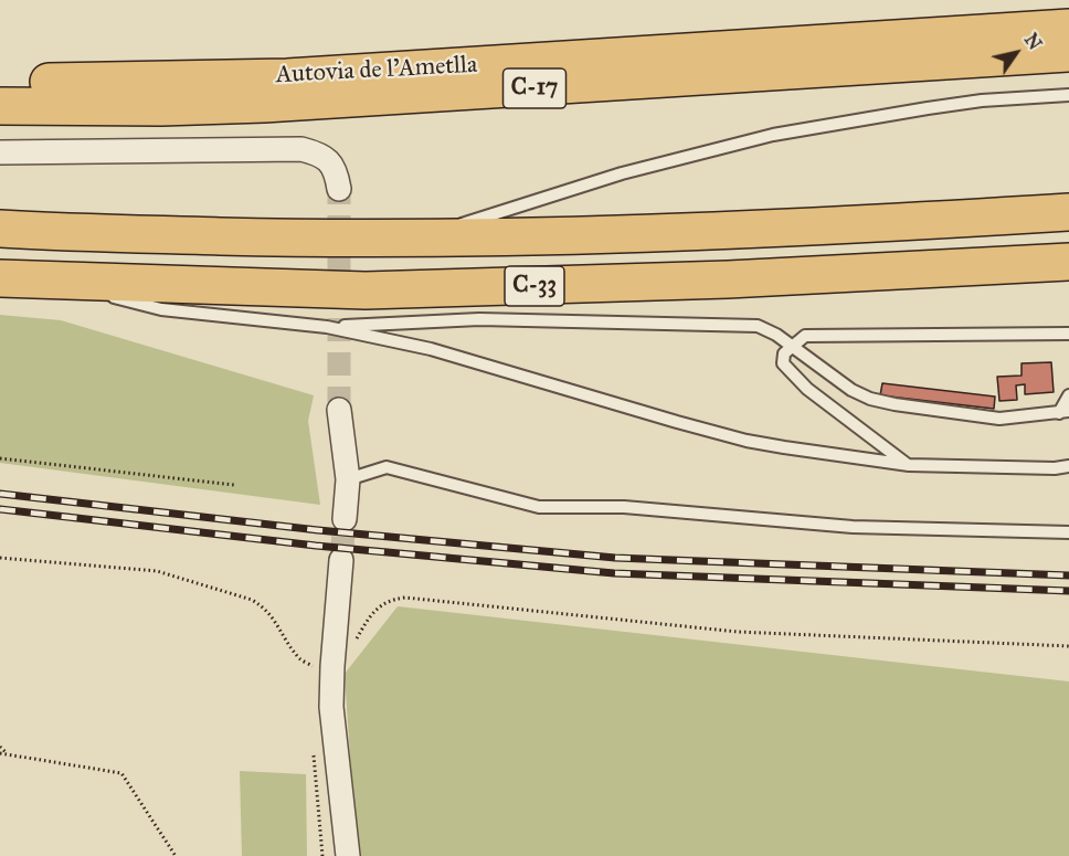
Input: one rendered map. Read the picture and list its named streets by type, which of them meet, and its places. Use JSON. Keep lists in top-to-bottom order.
{
  "streets": {
    "highway": ["Autovia de l'Ametlla", "C-17", "C-33"]
  },
  "north": "top right"
}
